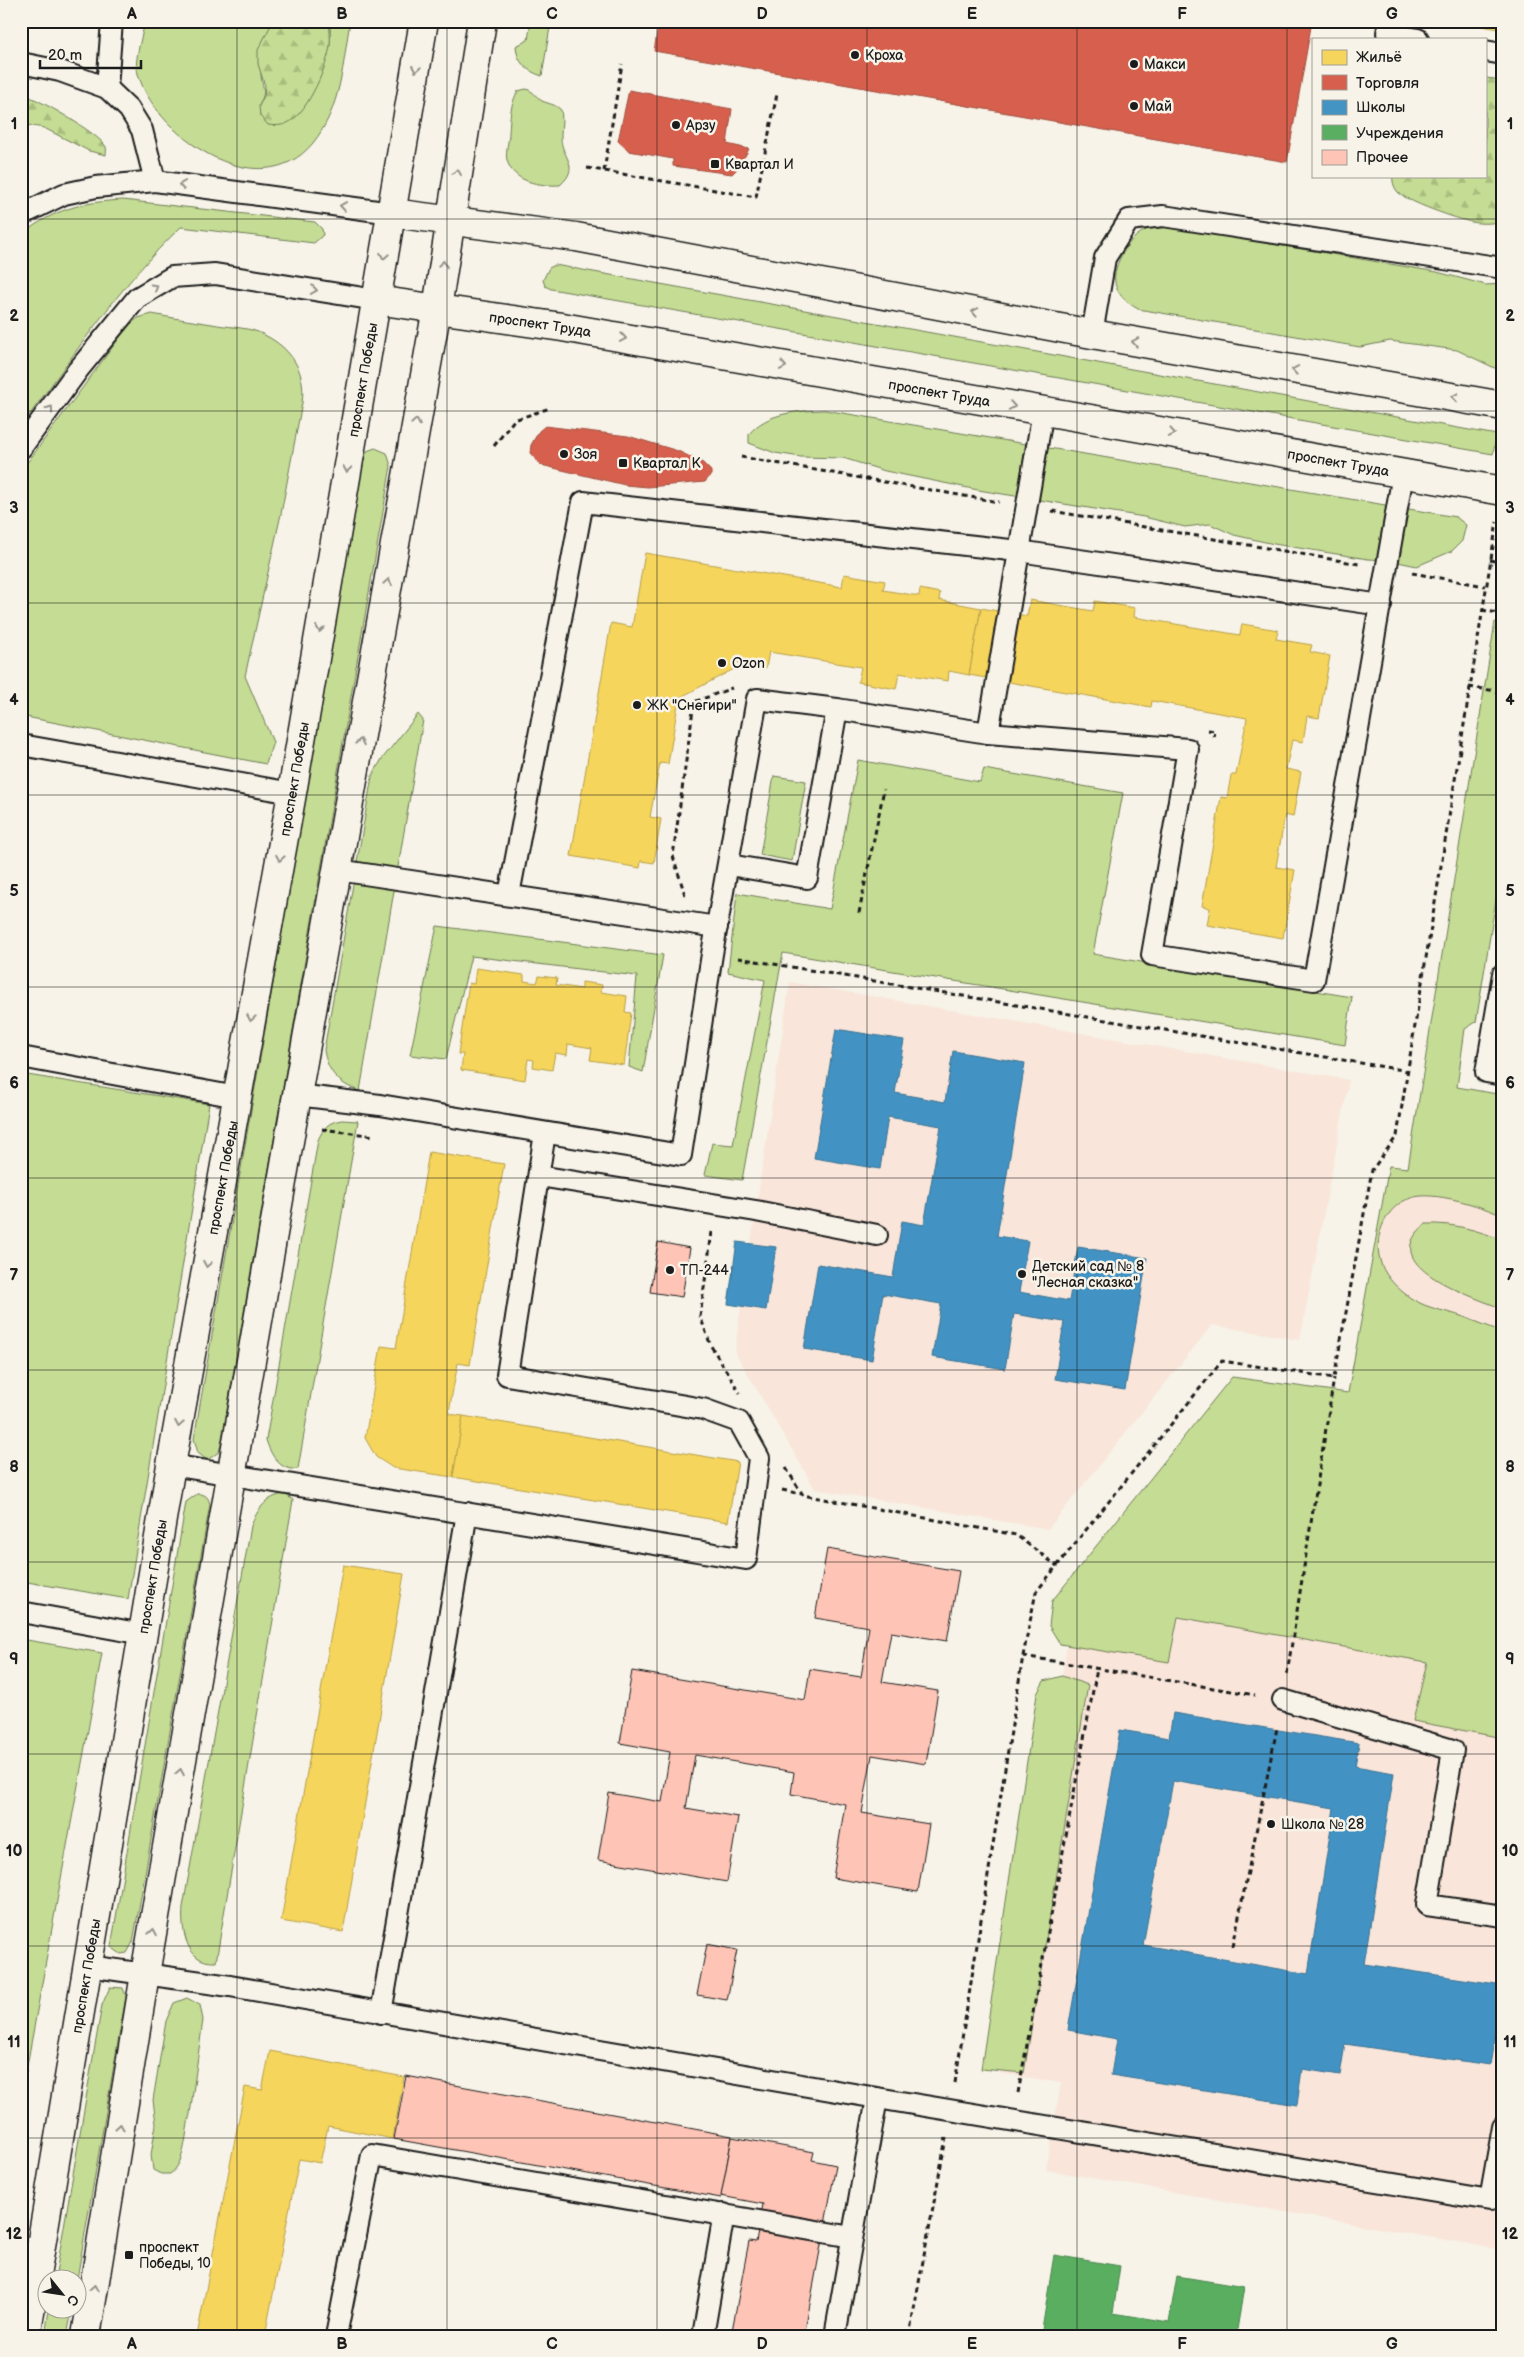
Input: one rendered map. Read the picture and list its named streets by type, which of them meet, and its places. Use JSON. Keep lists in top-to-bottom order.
{
  "streets": {
    "main road": ["проспект Труда", "проспект Победы"]
  },
  "crossings": [
    ["проспект Труда", "проспект Победы"]
  ],
  "places": {
    "other": [
      "Кроха",
      "Макси",
      "Май",
      "Арзу",
      "Зоя",
      "Ozon",
      "ЖК \"Снегири\"",
      "ТП-244",
      "Детский сад № 8 \"Лесная сказка\"",
      "Школа № 28"
    ],
    "transit": ["Квартал И", "Квартал К", "проспект Победы, 10"]
  },
  "legend": [
    "Жильё",
    "Торговля",
    "Школы",
    "Учреждения",
    "Прочее"
  ],
  "scale_bar": "20 m",
  "north": "bottom right",
  "grid": {
    "columns": [
      "A",
      "B",
      "C",
      "D",
      "E",
      "F",
      "G"
    ],
    "rows": [
      "1",
      "2",
      "3",
      "4",
      "5",
      "6",
      "7",
      "8",
      "9",
      "10",
      "11",
      "12"
    ]
  }
}
